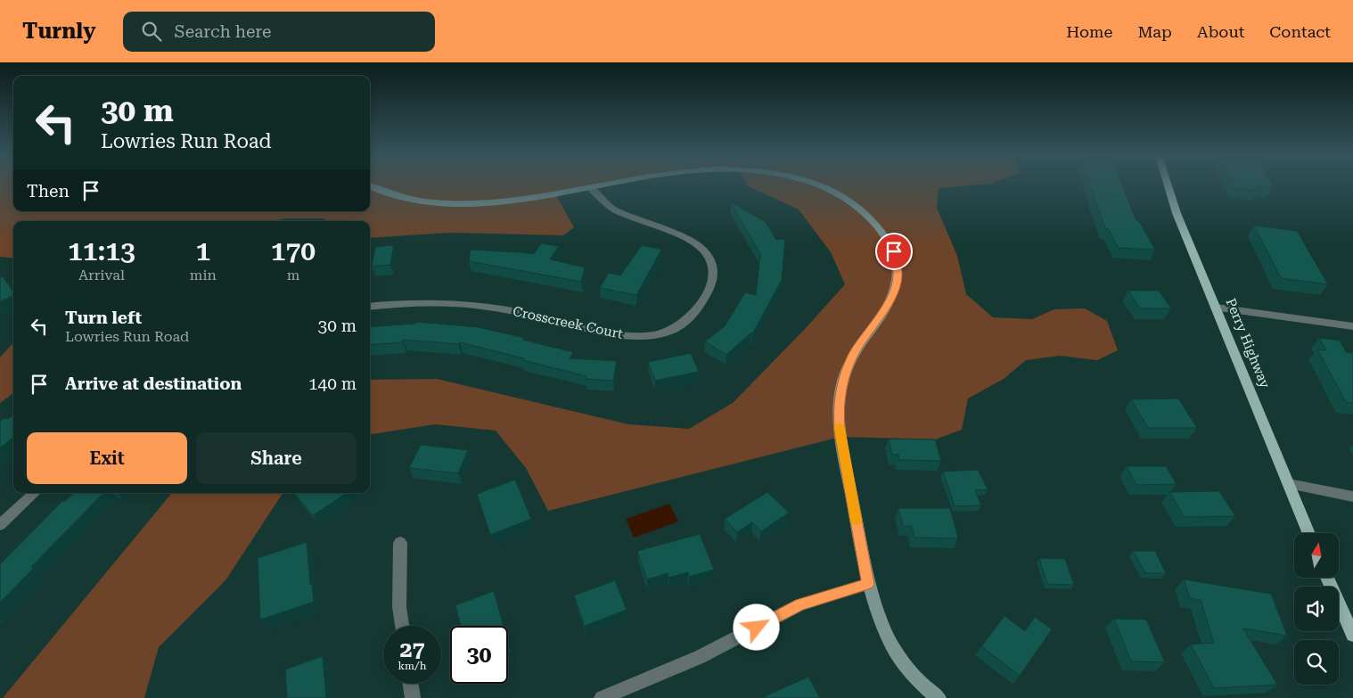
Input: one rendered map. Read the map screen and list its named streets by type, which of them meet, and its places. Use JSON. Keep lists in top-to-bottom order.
{
  "streets": {
    "main road": ["Perry Highway"],
    "street": ["Crosscreek Court"]
  },
  "north": "top",
  "page": {
    "header": "Turnly",
    "search": "Search here",
    "nav": [
      "Home",
      "Map",
      "About",
      "Contact"
    ],
    "turn": ["30 m", "Lowries Run Road"],
    "then": "Then",
    "eta": [
      "11:13",
      "Arrival",
      "1",
      "min",
      "170",
      "m"
    ],
    "list": [
      {
        "name": "Turn left",
        "note": "Lowries Run Road",
        "value": "30 m"
      },
      {
        "name": "Arrive at destination",
        "value": "140 m"
      }
    ],
    "buttons": ["Exit", "Share"],
    "speed": "27 km/h",
    "limit": "30"
  }
}
